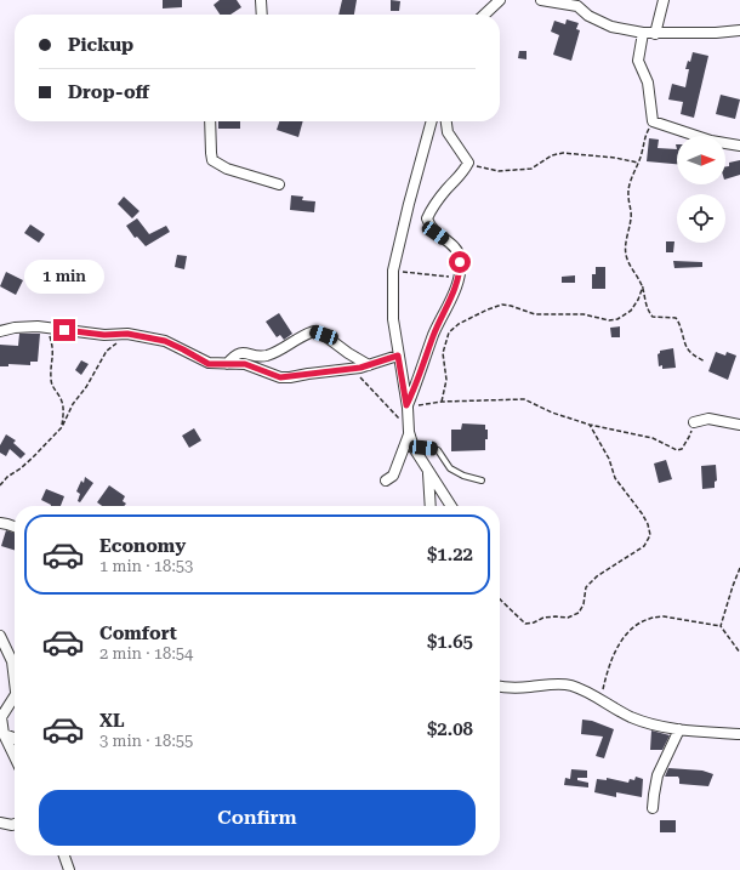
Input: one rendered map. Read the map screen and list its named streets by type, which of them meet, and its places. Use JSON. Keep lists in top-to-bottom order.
{
  "north": "right",
  "page": {
    "banner": ["Pickup", "Drop-off"],
    "bubble": "1 min",
    "list": [
      {
        "name": "Economy",
        "note": "1 min · 18:53",
        "value": "$1.22"
      },
      {
        "name": "Comfort",
        "note": "2 min · 18:54",
        "value": "$1.65"
      },
      {
        "name": "XL",
        "note": "3 min · 18:55",
        "value": "$2.08"
      }
    ],
    "buttons": "Confirm"
  }
}
